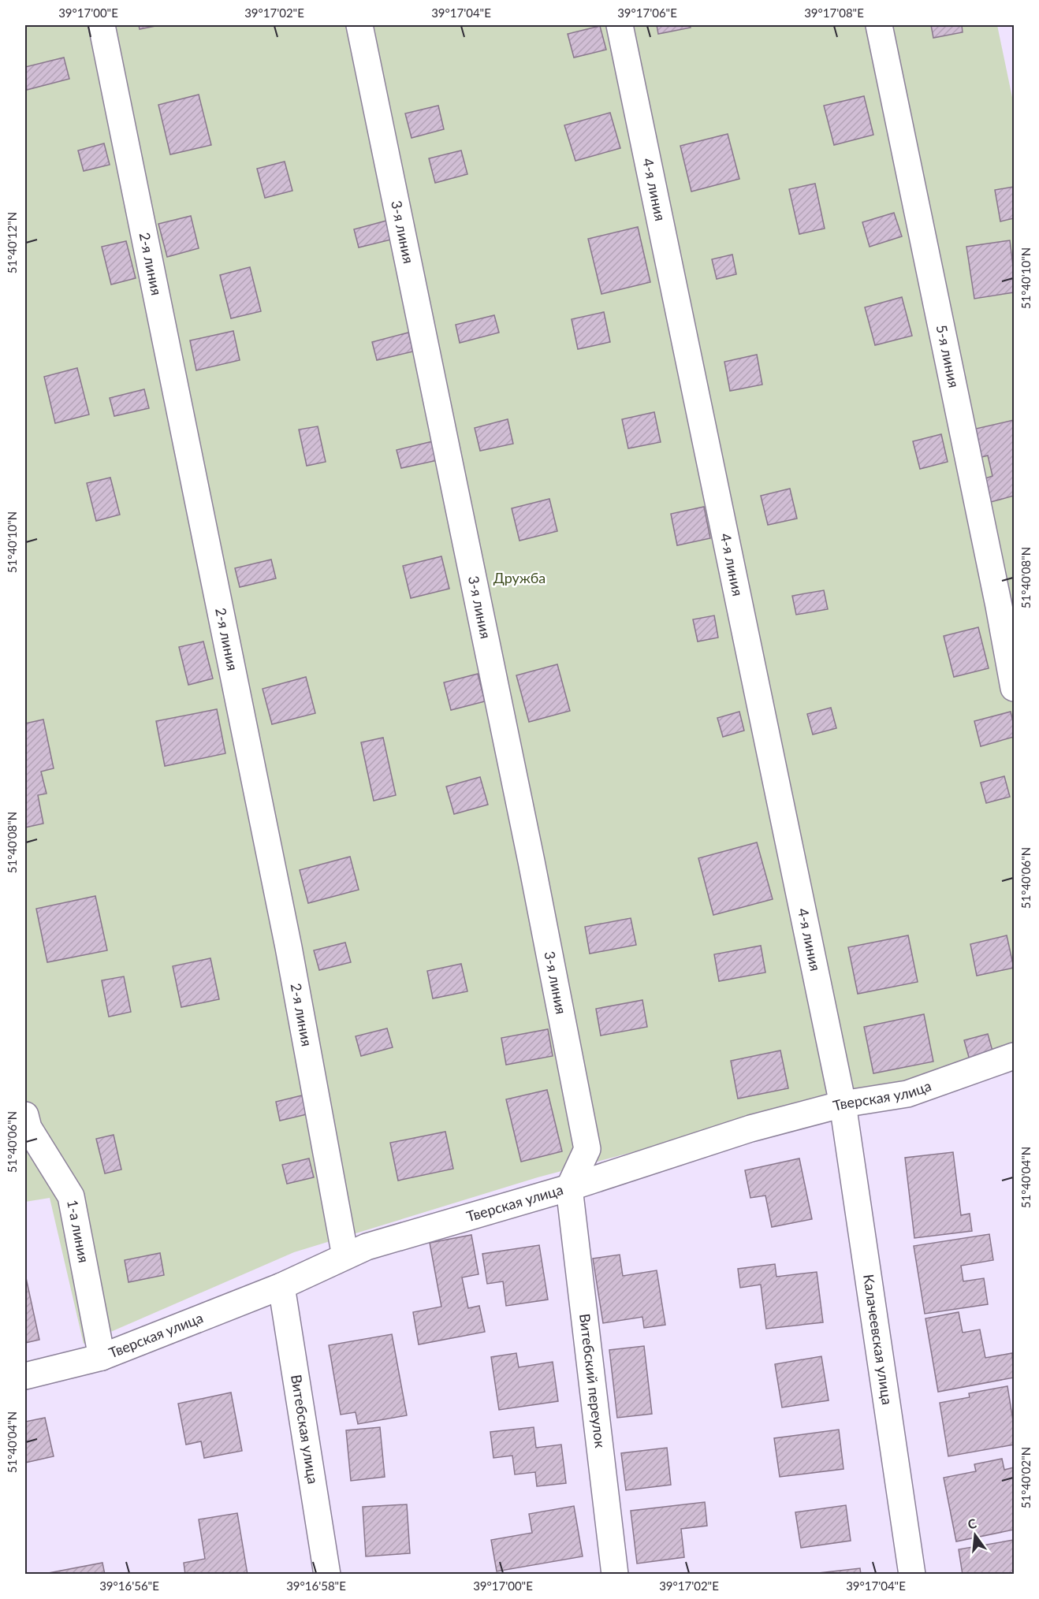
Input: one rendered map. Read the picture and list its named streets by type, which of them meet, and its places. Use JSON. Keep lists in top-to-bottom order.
{
  "streets": {
    "street": [
      "4-я линия",
      "3-я линия",
      "2-я линия",
      "5-я линия",
      "Тверская улица",
      "1-а линия",
      "Калачеевская улица",
      "Витебский переулок",
      "Витебская улица"
    ]
  },
  "crossings": [
    ["4-я линия", "Тверская улица"],
    ["4-я линия", "Калачеевская улица"],
    ["3-я линия", "Тверская улица"],
    ["3-я линия", "Витебский переулок"],
    ["2-я линия", "Тверская улица"],
    ["Тверская улица", "1-а линия"],
    ["Тверская улица", "Калачеевская улица"],
    ["Тверская улица", "Витебский переулок"],
    ["Тверская улица", "Витебская улица"]
  ],
  "parks": ["Дружба"],
  "north": "top",
  "coordinates": [
    "39°17'00\"E",
    "39°17'02\"E",
    "39°17'04\"E",
    "39°17'06\"E",
    "39°17'08\"E",
    "51°40'12\"N",
    "51°40'10\"N",
    "51°40'08\"N",
    "51°40'06\"N",
    "51°40'04\"N",
    "51°40'02\"N",
    "39°16'56\"E",
    "39°16'58\"E"
  ]
}
